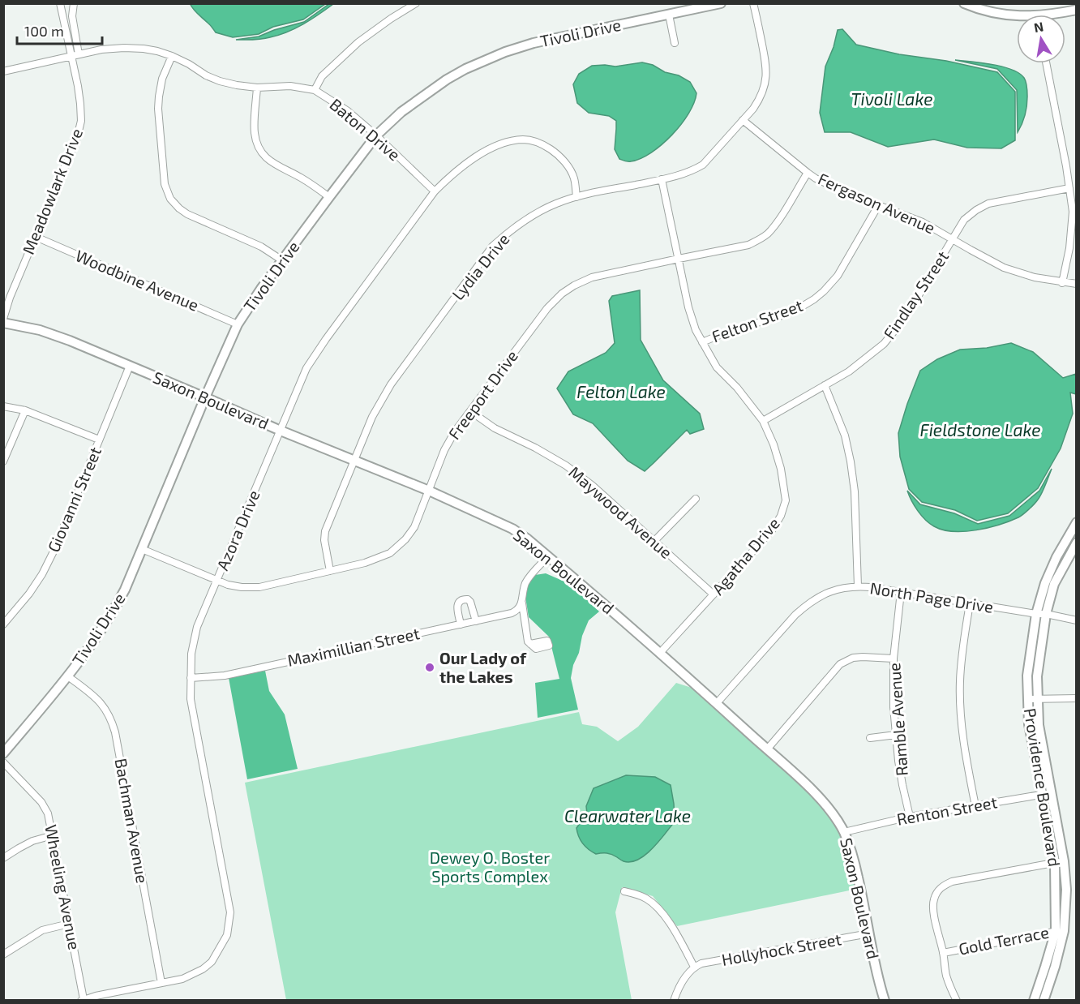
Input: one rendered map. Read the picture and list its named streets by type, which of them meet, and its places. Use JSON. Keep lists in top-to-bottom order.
{
  "streets": {
    "main road": ["Tivoli Drive", "Saxon Boulevard", "Providence Boulevard"],
    "street": [
      "Baton Drive",
      "Meadowlark Drive",
      "Fergason Avenue",
      "Lydia Drive",
      "Woodbine Avenue",
      "Findlay Street",
      "Felton Street",
      "Freeport Drive",
      "Giovanni Street",
      "Maywood Avenue",
      "Azora Drive",
      "Agatha Drive",
      "North Page Drive",
      "Maximillian Street",
      "Ramble Avenue",
      "Renton Street",
      "Bachman Avenue",
      "Wheeling Avenue",
      "Gold Terrace",
      "Hollyhock Street"
    ]
  },
  "crossings": [
    ["Tivoli Drive", "Baton Drive"],
    ["Tivoli Drive", "Woodbine Avenue"],
    ["Tivoli Drive", "Freeport Drive"],
    ["Tivoli Drive", "Saxon Boulevard"],
    ["Tivoli Drive", "Bachman Avenue"],
    ["Baton Drive", "Meadowlark Drive"],
    ["Baton Drive", "Azora Drive"],
    ["Meadowlark Drive", "Woodbine Avenue"],
    ["Fergason Avenue", "Lydia Drive"],
    ["Fergason Avenue", "Findlay Street"],
    ["Fergason Avenue", "Felton Street"],
    ["Fergason Avenue", "Freeport Drive"],
    ["Lydia Drive", "Freeport Drive"],
    ["Lydia Drive", "Saxon Boulevard"],
    ["Lydia Drive", "Azora Drive"],
    ["Lydia Drive", "Agatha Drive"],
    ["Findlay Street", "Agatha Drive"],
    ["Felton Street", "Agatha Drive"],
    ["Freeport Drive", "Saxon Boulevard"],
    ["Freeport Drive", "Maywood Avenue"],
    ["Freeport Drive", "Azora Drive"],
    ["Freeport Drive", "Agatha Drive"],
    ["Saxon Boulevard", "Giovanni Street"],
    ["Saxon Boulevard", "Azora Drive"],
    ["Saxon Boulevard", "Agatha Drive"],
    ["Saxon Boulevard", "North Page Drive"],
    ["Saxon Boulevard", "Renton Street"],
    ["Saxon Boulevard", "Hollyhock Street"],
    ["Maywood Avenue", "Agatha Drive"],
    ["Azora Drive", "Maximillian Street"],
    ["Azora Drive", "Bachman Avenue"],
    ["Azora Drive", "Wheeling Avenue"],
    ["North Page Drive", "Ramble Avenue"],
    ["North Page Drive", "Providence Boulevard"],
    ["Ramble Avenue", "Renton Street"],
    ["Providence Boulevard", "Renton Street"],
    ["Providence Boulevard", "Gold Terrace"]
  ],
  "water": [
    "Tivoli Lake",
    "Felton Lake",
    "Fieldstone Lake",
    "Clearwater Lake"
  ],
  "parks": ["Dewey O. Boster Sports Complex"],
  "places": ["Our Lady of the Lakes"],
  "scale_bar": "100 m",
  "north": "top"
}
